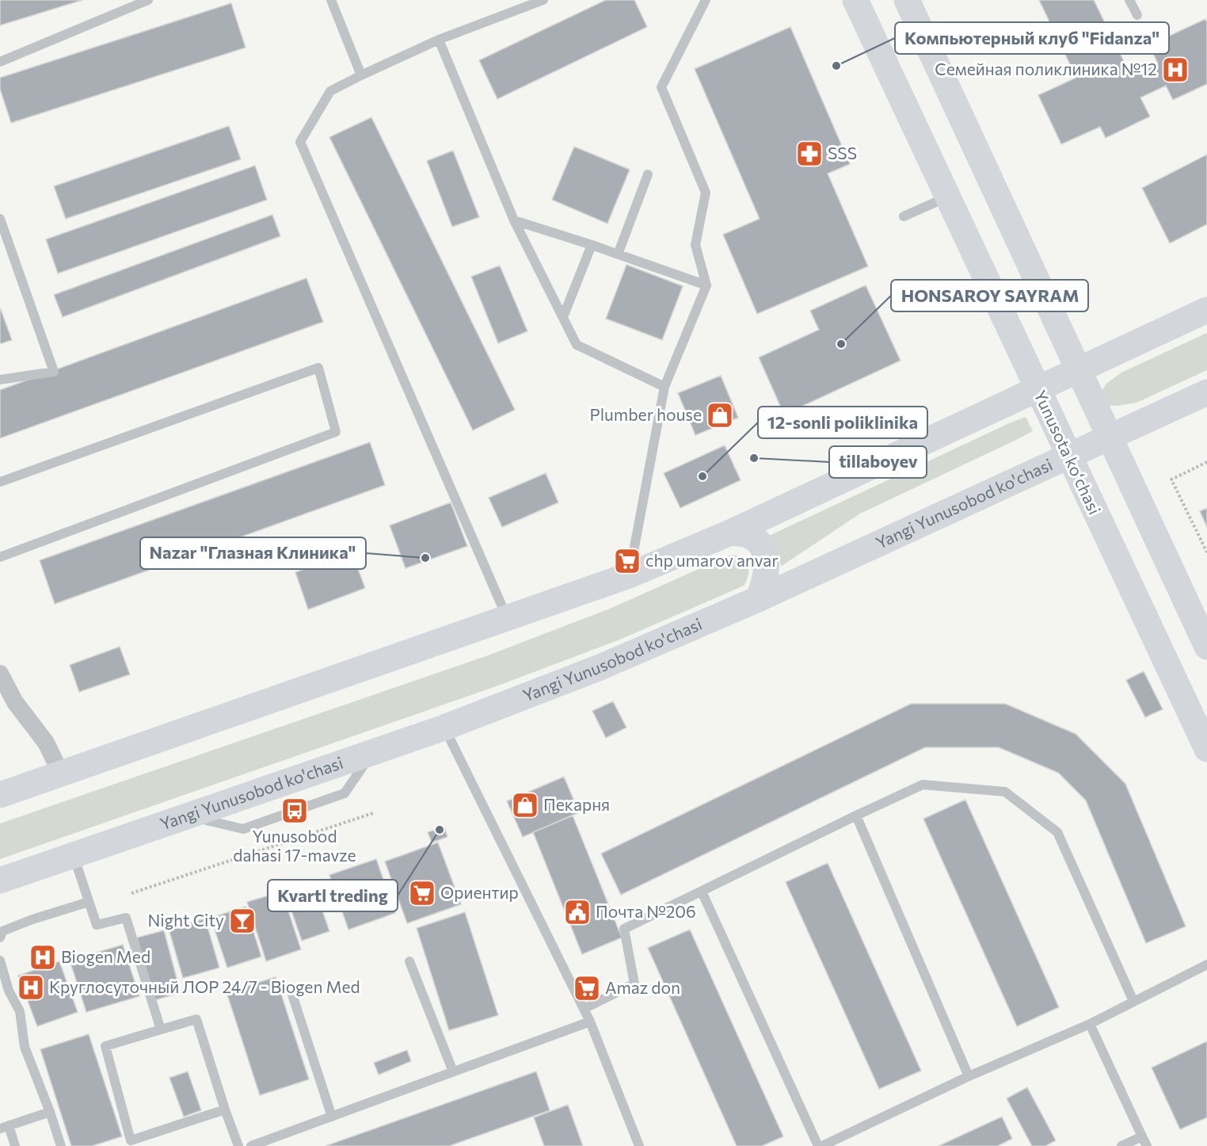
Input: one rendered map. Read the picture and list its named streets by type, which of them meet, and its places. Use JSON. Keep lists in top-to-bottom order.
{
  "streets": {
    "main road": ["Yunusota koʻchasi", "Yangi Yunusobod ko'chasi"]
  },
  "crossings": [
    ["Yunusota koʻchasi", "Yangi Yunusobod ko'chasi"]
  ],
  "places": {
    "other": [
      "Компьютерный клуб \"Fidanza\"",
      "HONSAROY SAYRAM",
      "tillaboyev",
      "12-sonli poliklinika",
      "Nazar \"Глазная Клиника\"",
      "Kvartl treding"
    ],
    "hospital": ["Семейная поликлиника №12", "Biogen Med", "Круглосуточный ЛОР 24/7 - Biogen Med"],
    "pharmacy": ["SSS"],
    "shop": ["Plumber house", "Пекарня"],
    "supermarket": ["chp umarov anvar", "Ориентир", "Amaz don"],
    "bus stop": ["Yunusobod dahasi 17-mavze"],
    "public building": ["Почта №206"],
    "bar": ["Night City"]
  }
}
